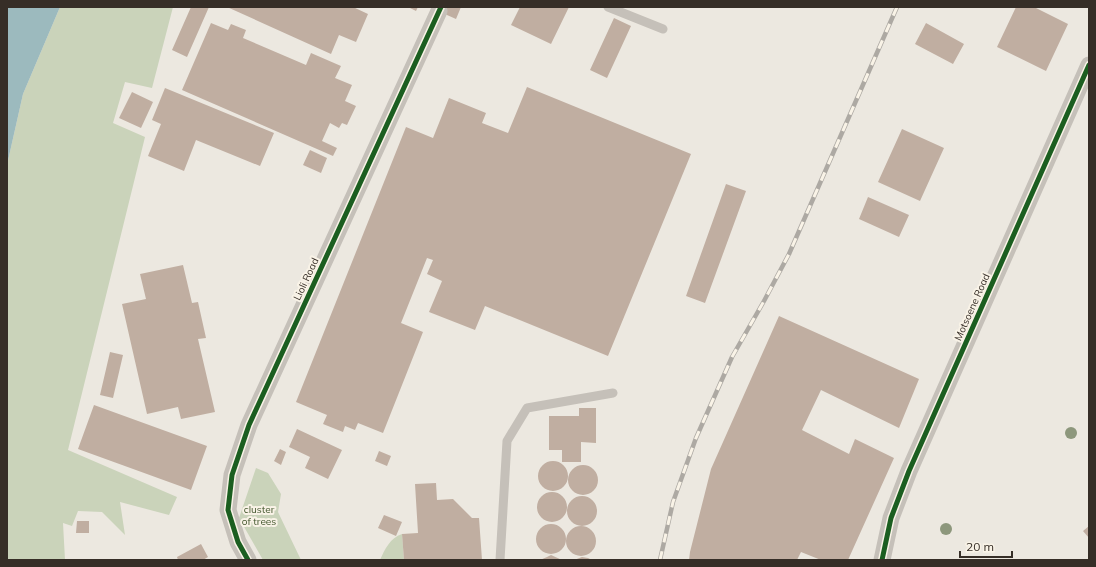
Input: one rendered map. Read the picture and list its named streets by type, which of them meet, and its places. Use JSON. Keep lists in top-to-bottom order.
{
  "streets": {
    "street": ["Lioli Road", "Motsoene Road"]
  },
  "parks": ["cluster of trees"],
  "scale_bar": "20 m"
}
